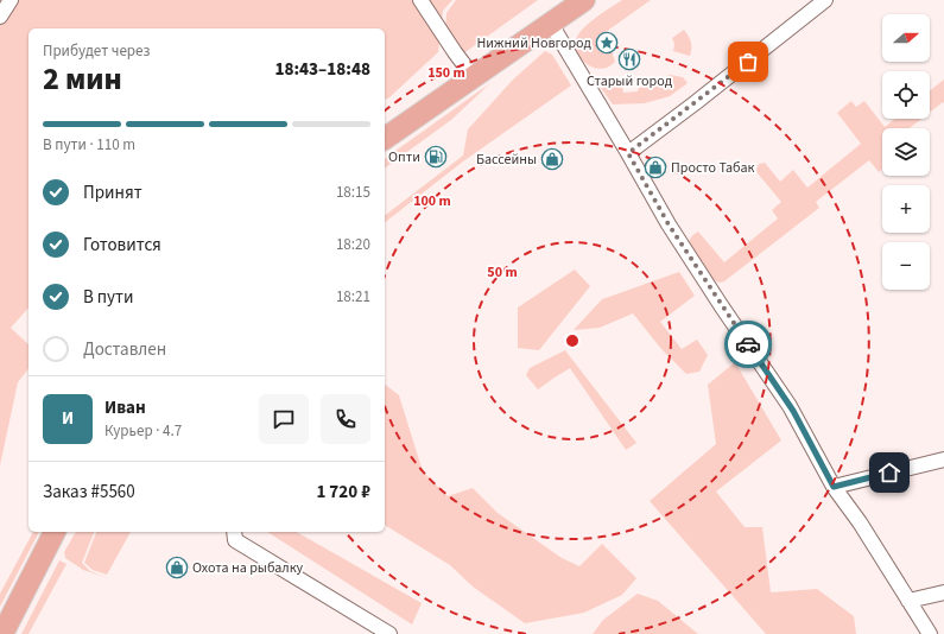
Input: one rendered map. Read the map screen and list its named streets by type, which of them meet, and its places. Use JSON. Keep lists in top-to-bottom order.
{
  "places": {
    "place": ["Нижний Новгород"],
    "restaurant": ["Старый город"],
    "fuel station": ["Опти"],
    "shop": ["Бассейны", "Просто Табак", "Охота на рыбалку"]
  },
  "north": "right",
  "page": {
    "map_buttons": ["+", "−"],
    "heading": ["2 мин", "Прибудет через", "18:43–18:48"],
    "panel": [
      "Иван",
      "Курьер · 4.7",
      "Заказ #5560",
      "1 720 ₽"
    ],
    "bar": "В пути · 110 m",
    "list": [
      ["Принят", "18:15"],
      ["Готовится", "18:20"],
      ["В пути", "18:21"],
      "Доставлен"
    ],
    "round": "И"
  },
  "rings": ["150 m", "100 m", "50 m"]
}
